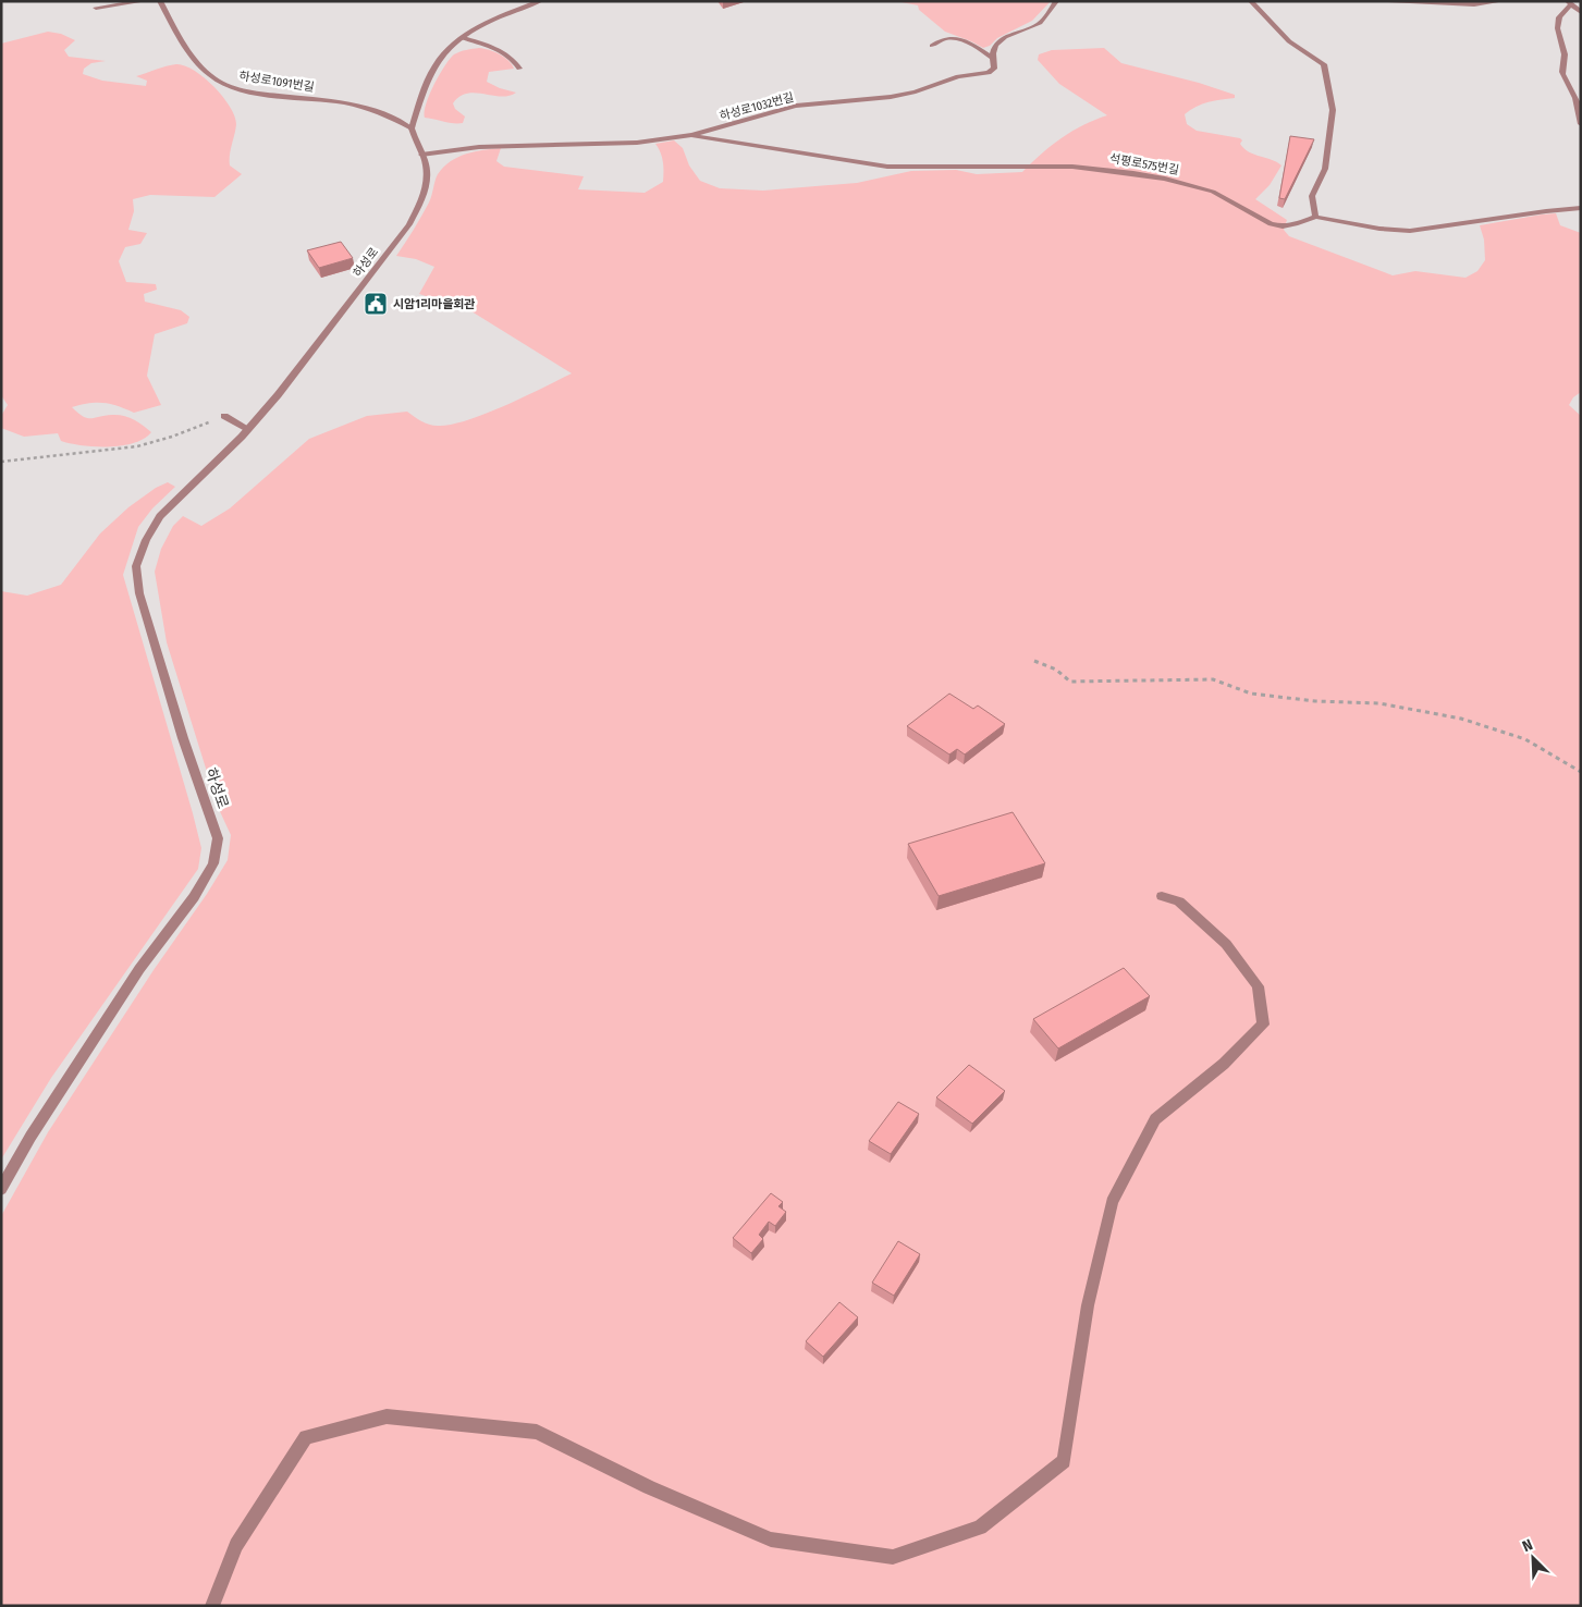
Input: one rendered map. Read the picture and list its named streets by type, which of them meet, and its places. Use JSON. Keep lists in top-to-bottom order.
{
  "streets": {
    "street": [
      "하성로1091번길",
      "하성로1032번길",
      "석평로575번길",
      "하성로"
    ]
  },
  "crossings": [
    ["하성로1091번길", "하성로"],
    ["하성로1032번길", "석평로575번길"],
    ["하성로1032번길", "하성로"]
  ],
  "places": {
    "public building": ["시암1리마을회관"]
  },
  "north": "top left"
}
